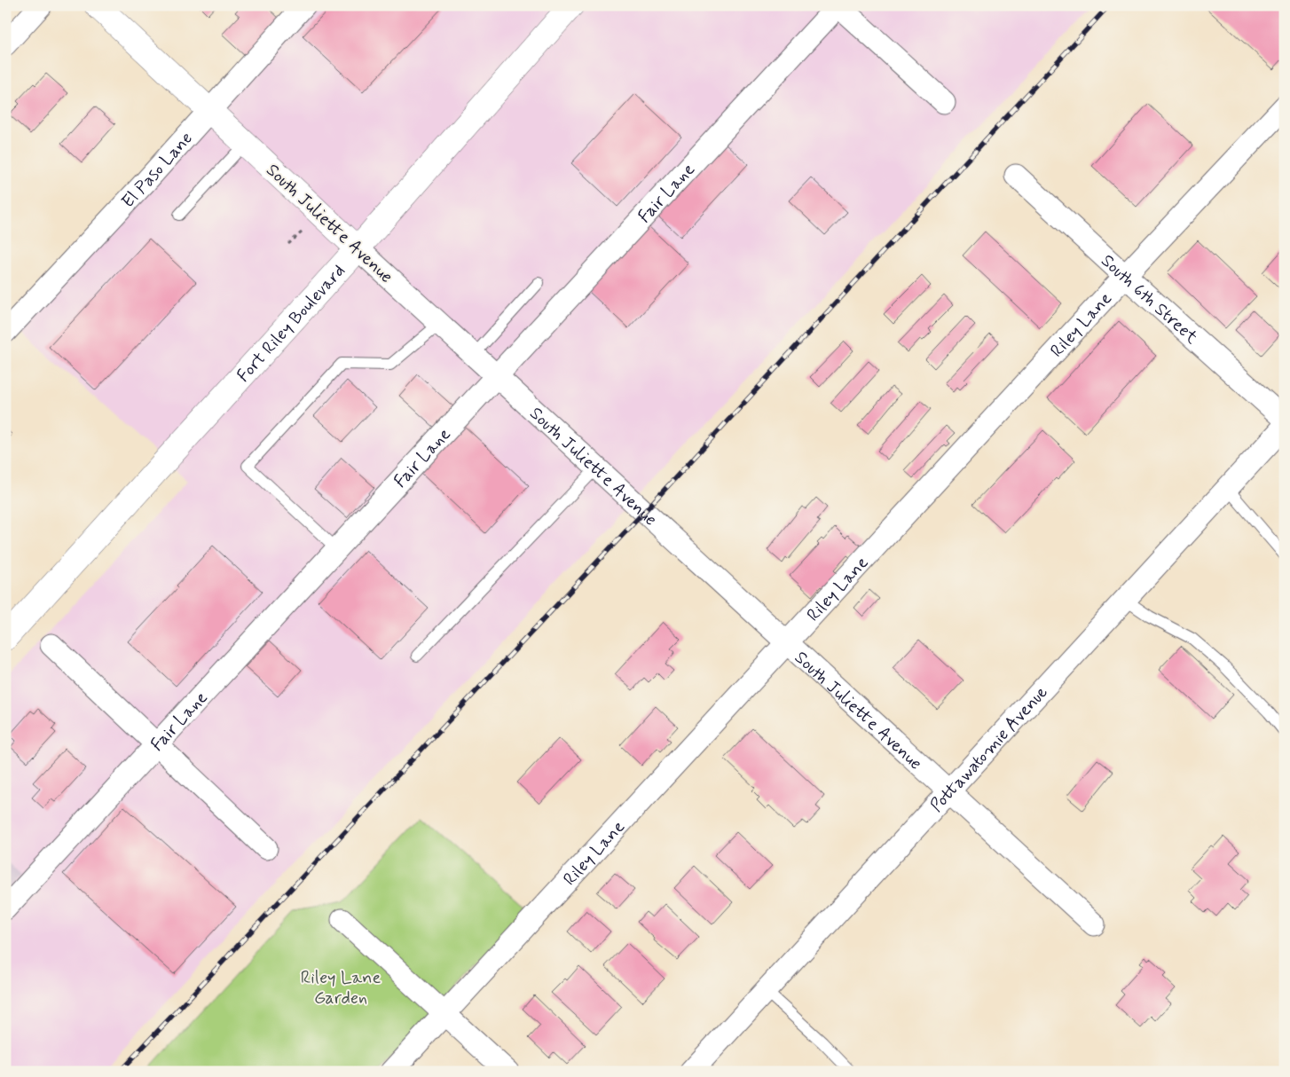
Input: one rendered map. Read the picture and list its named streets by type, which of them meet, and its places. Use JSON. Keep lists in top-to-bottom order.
{
  "streets": {
    "main road": ["South Juliette Avenue", "Fort Riley Boulevard"],
    "street": [
      "El Paso Lane",
      "Fair Lane",
      "South 6th Street",
      "Riley Lane",
      "Pottawatomie Avenue"
    ]
  },
  "crossings": [
    ["El Paso Lane", "South Juliette Avenue"],
    ["Fair Lane", "South Juliette Avenue"],
    ["South Juliette Avenue", "Fort Riley Boulevard"],
    ["South Juliette Avenue", "Riley Lane"],
    ["South Juliette Avenue", "Pottawatomie Avenue"],
    ["South 6th Street", "Riley Lane"]
  ],
  "parks": ["Riley Lane Garden"]
}
